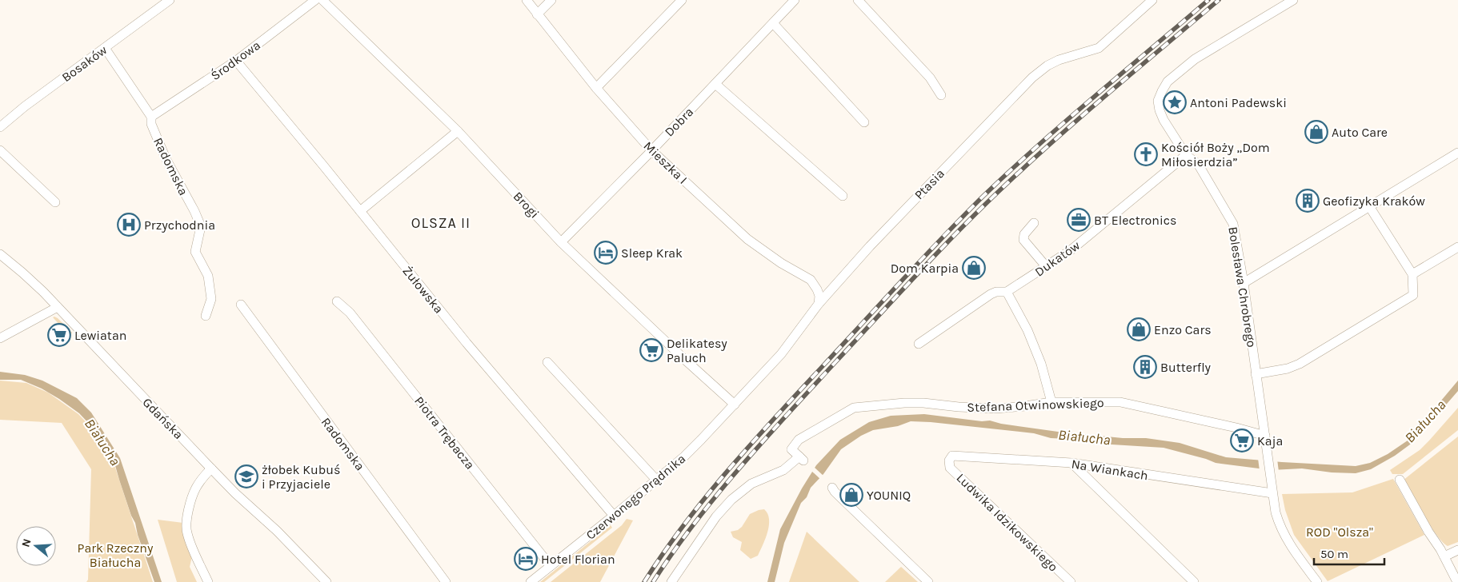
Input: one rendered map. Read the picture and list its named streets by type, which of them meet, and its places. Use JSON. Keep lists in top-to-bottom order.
{
  "streets": {
    "street": [
      "Środkowa",
      "Bosaków",
      "Dobra",
      "Mieszka I",
      "Radomska",
      "Ptasia",
      "Brogi",
      "Dukatów",
      "Bolesława Chrobrego",
      "Żułowska",
      "Stefana Otwinowskiego",
      "Gdańska",
      "Piotra Trębacza",
      "Na Wiankach",
      "Czerwonego Prądnika",
      "Ludwika Idzikowskiego"
    ]
  },
  "crossings": [
    ["Środkowa", "Radomska"],
    ["Środkowa", "Żułowska"],
    ["Bosaków", "Radomska"],
    ["Dobra", "Mieszka I"],
    ["Dobra", "Brogi"],
    ["Mieszka I", "Ptasia"],
    ["Ptasia", "Brogi"],
    ["Ptasia", "Czerwonego Prądnika"],
    ["Brogi", "Czerwonego Prądnika"],
    ["Dukatów", "Bolesława Chrobrego"],
    ["Bolesława Chrobrego", "Stefana Otwinowskiego"],
    ["Bolesława Chrobrego", "Na Wiankach"],
    ["Żułowska", "Czerwonego Prądnika"],
    ["Piotra Trębacza", "Czerwonego Prądnika"],
    ["Na Wiankach", "Ludwika Idzikowskiego"]
  ],
  "districts": ["OLSZA II"],
  "water": ["Białucha"],
  "parks": ["ROD \"Olsza\"", "Park Rzeczny Białucha"],
  "places": {
    "place": ["Antoni Padewski"],
    "shop": [
      "Auto Care",
      "Dom Karpia",
      "Enzo Cars",
      "YOUNIQ"
    ],
    "church": ["Kościół Boży „Dom Miłosierdzia”"],
    "building": ["Geofizyka Kraków", "Butterfly"],
    "office": ["BT Electronics"],
    "hospital": ["Przychodnia"],
    "hotel": ["Sleep Krak", "Hotel Florian"],
    "supermarket": ["Lewiatan", "Delikatesy Paluch", "Kaja"],
    "school or university": ["żłobek Kubuś i Przyjaciele"]
  },
  "scale_bar": "50 m",
  "north": "left"
}
